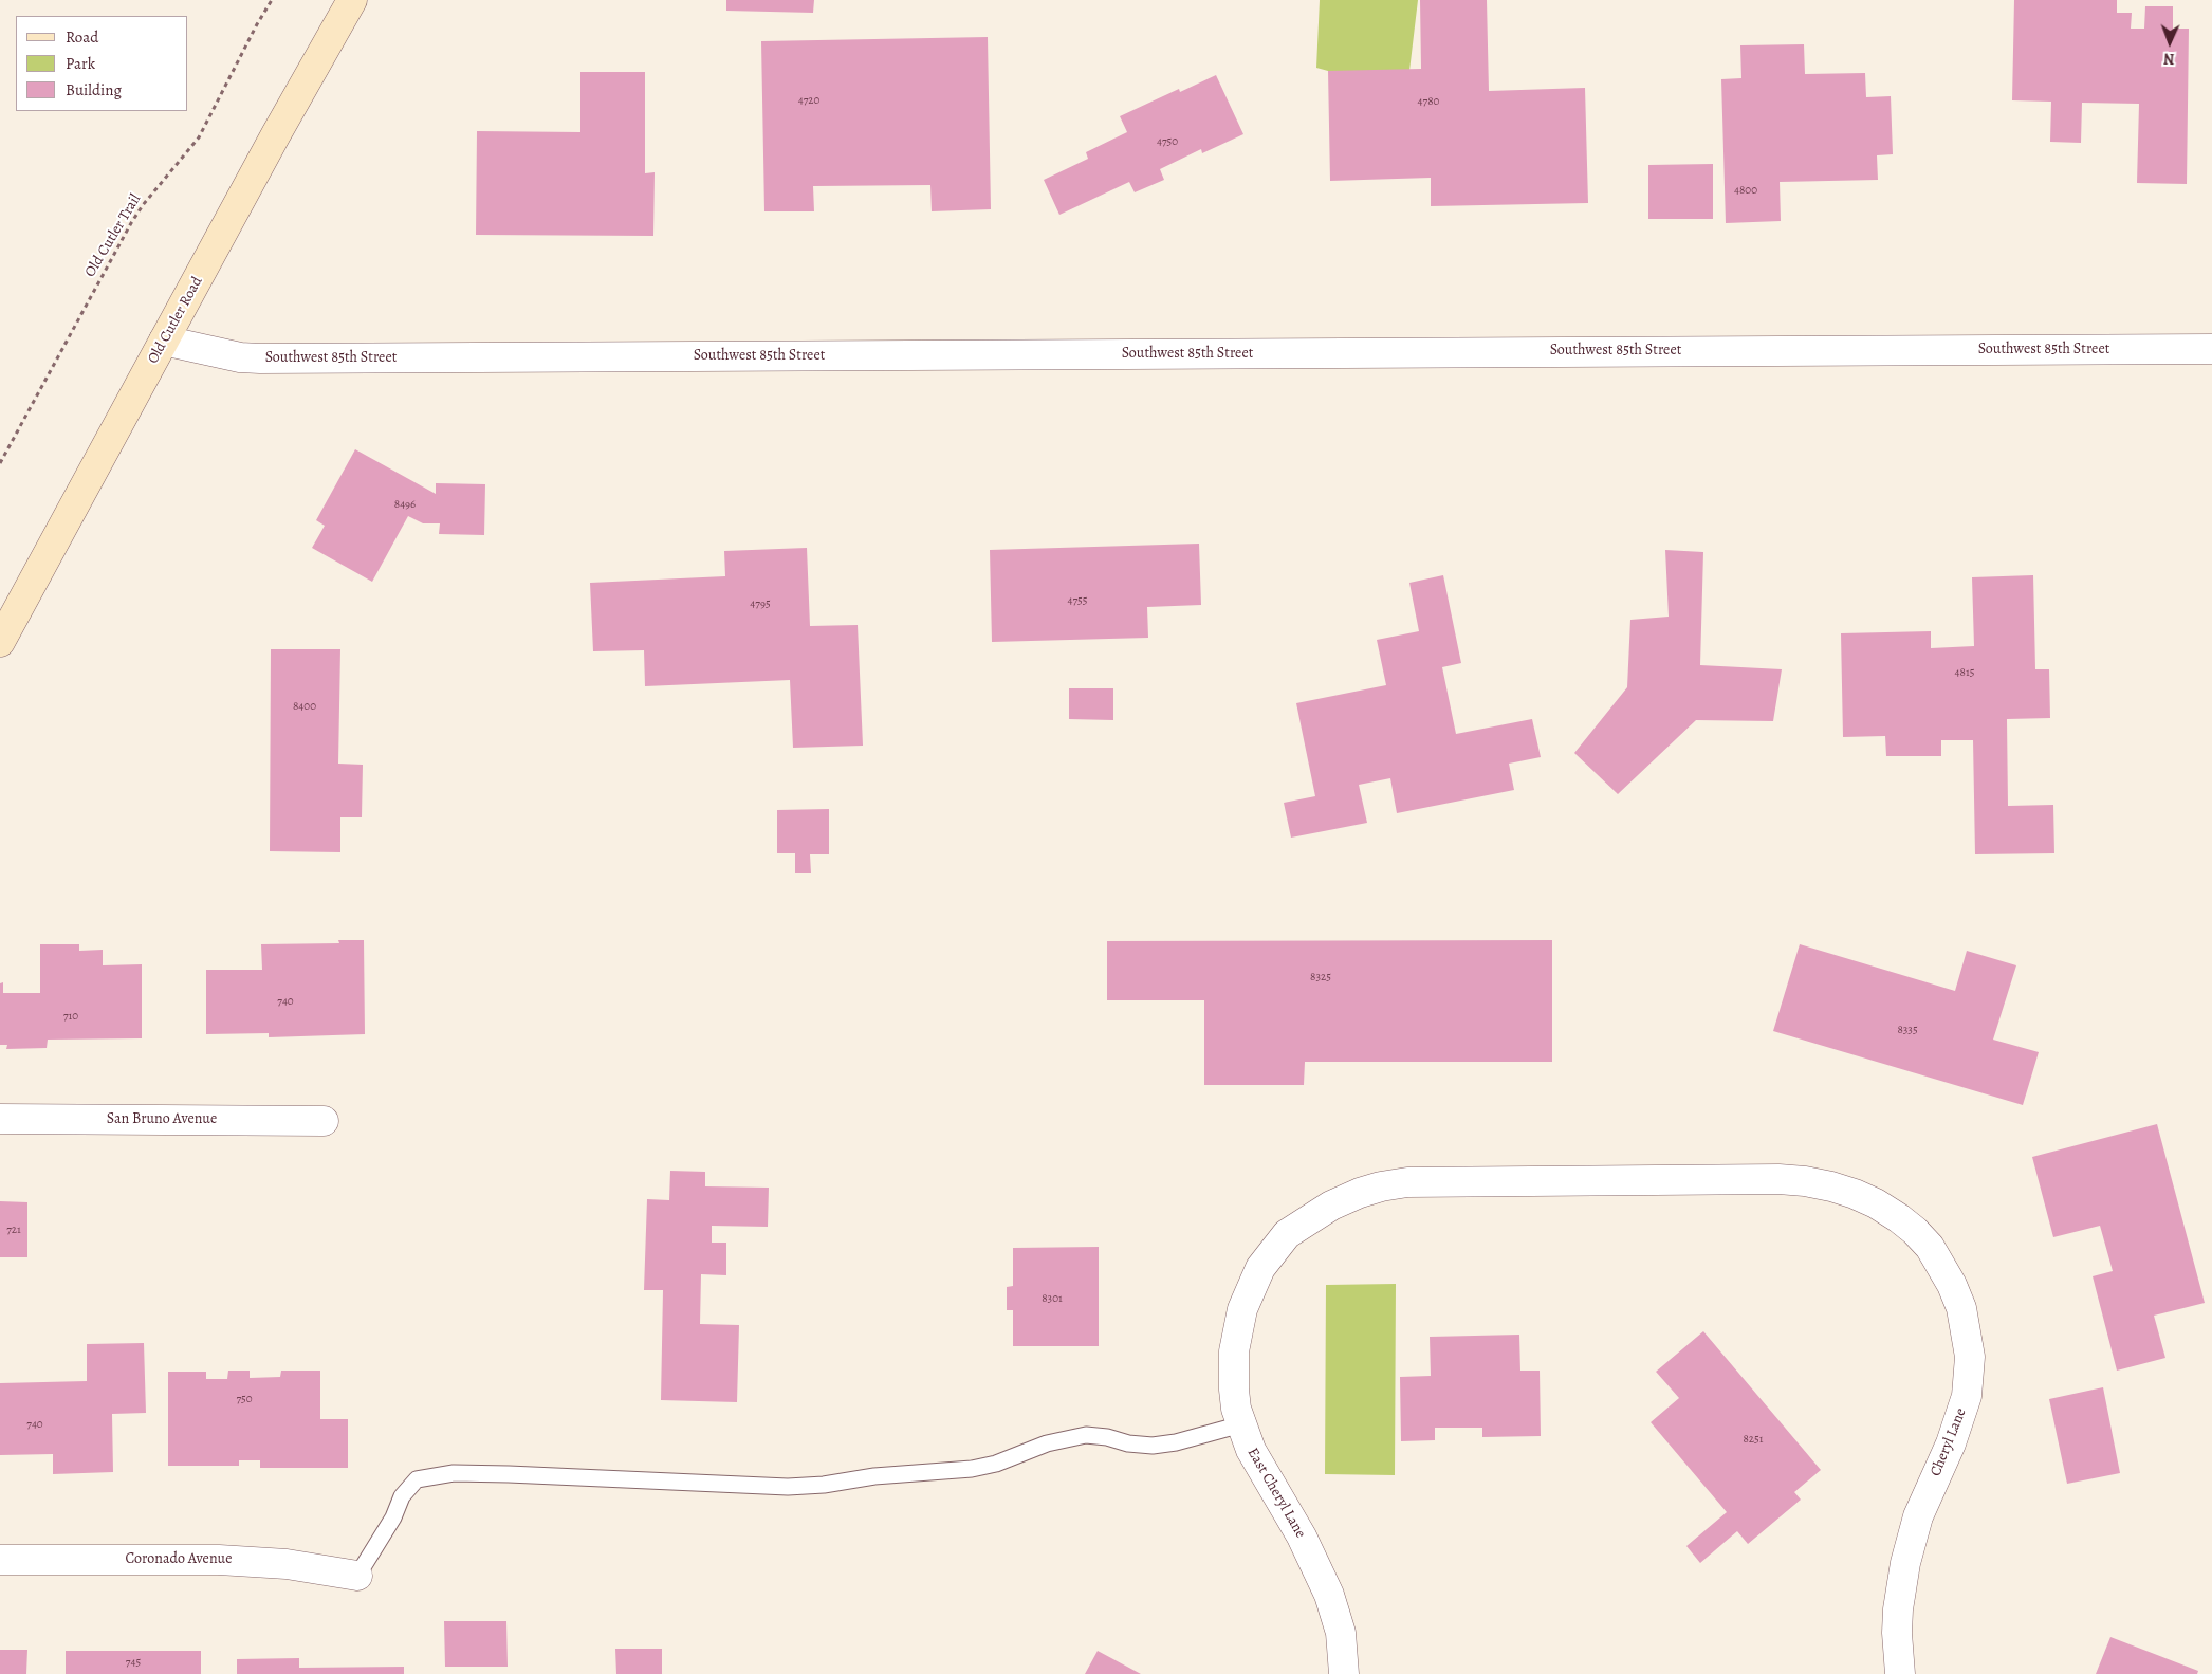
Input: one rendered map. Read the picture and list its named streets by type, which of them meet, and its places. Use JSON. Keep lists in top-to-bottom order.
{
  "streets": {
    "main road": ["Old Cutler Road"],
    "street": [
      "Southwest 85th Street",
      "San Bruno Avenue",
      "Cheryl Lane",
      "East Cheryl Lane",
      "Coronado Avenue"
    ],
    "path": ["Old Cutler Trail"]
  },
  "crossings": [
    ["Old Cutler Road", "Southwest 85th Street"],
    ["Cheryl Lane", "East Cheryl Lane"]
  ],
  "house_numbers": [
    "4720",
    "4780",
    "4750",
    "4800",
    "8496",
    "4755",
    "4795",
    "4815",
    "8400",
    "8325",
    "740",
    "710",
    "8335",
    "721",
    "8301",
    "750",
    "740",
    "8251",
    "745"
  ],
  "legend": ["Road", "Park", "Building"],
  "north": "bottom"
}
